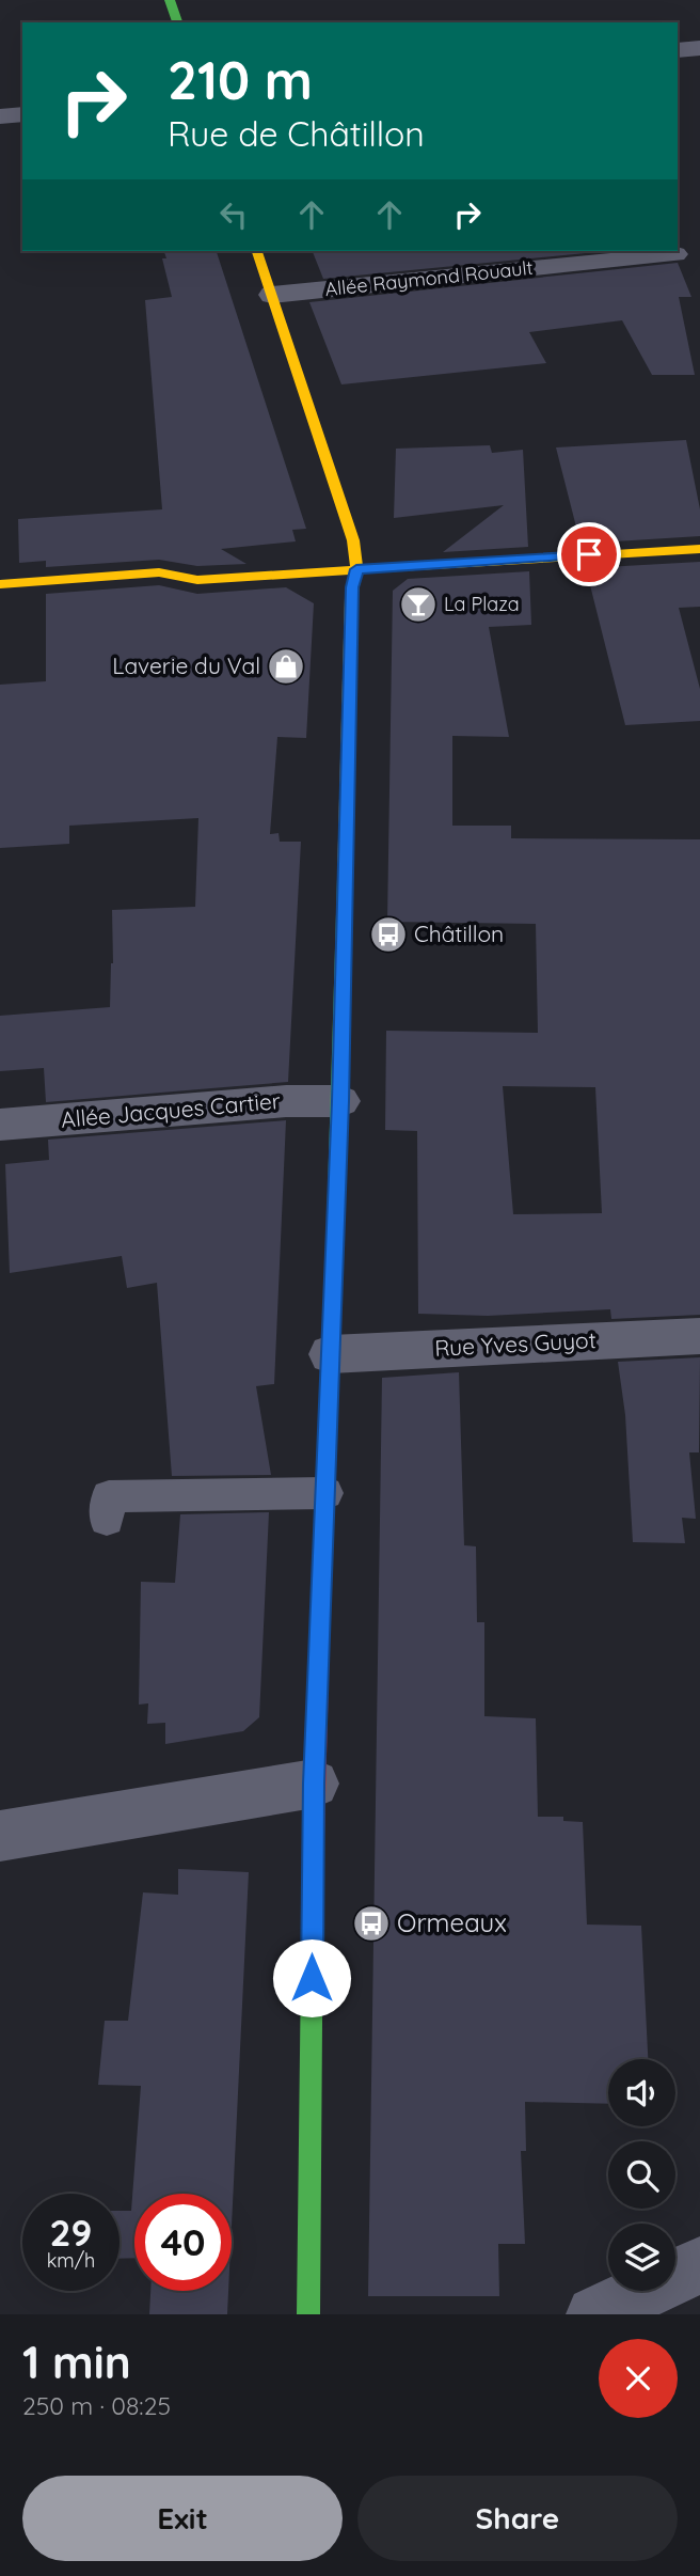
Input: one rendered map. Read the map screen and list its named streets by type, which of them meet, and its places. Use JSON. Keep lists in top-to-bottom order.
{
  "streets": {
    "street": ["Allée Raymond Rouault", "Allée Jacques Cartier", "Rue Yves Guyot"]
  },
  "places": {
    "bar": ["La Plaza"],
    "shop": ["Laverie du Val"],
    "bus stop": ["Châtillon", "Ormeaux"]
  },
  "page": {
    "turn": ["210 m", "Rue de Châtillon"],
    "speed": "29 km/h",
    "limit": "40",
    "heading": ["1 min", "250 m · 08:25"],
    "buttons": ["Exit", "Share"]
  }
}
